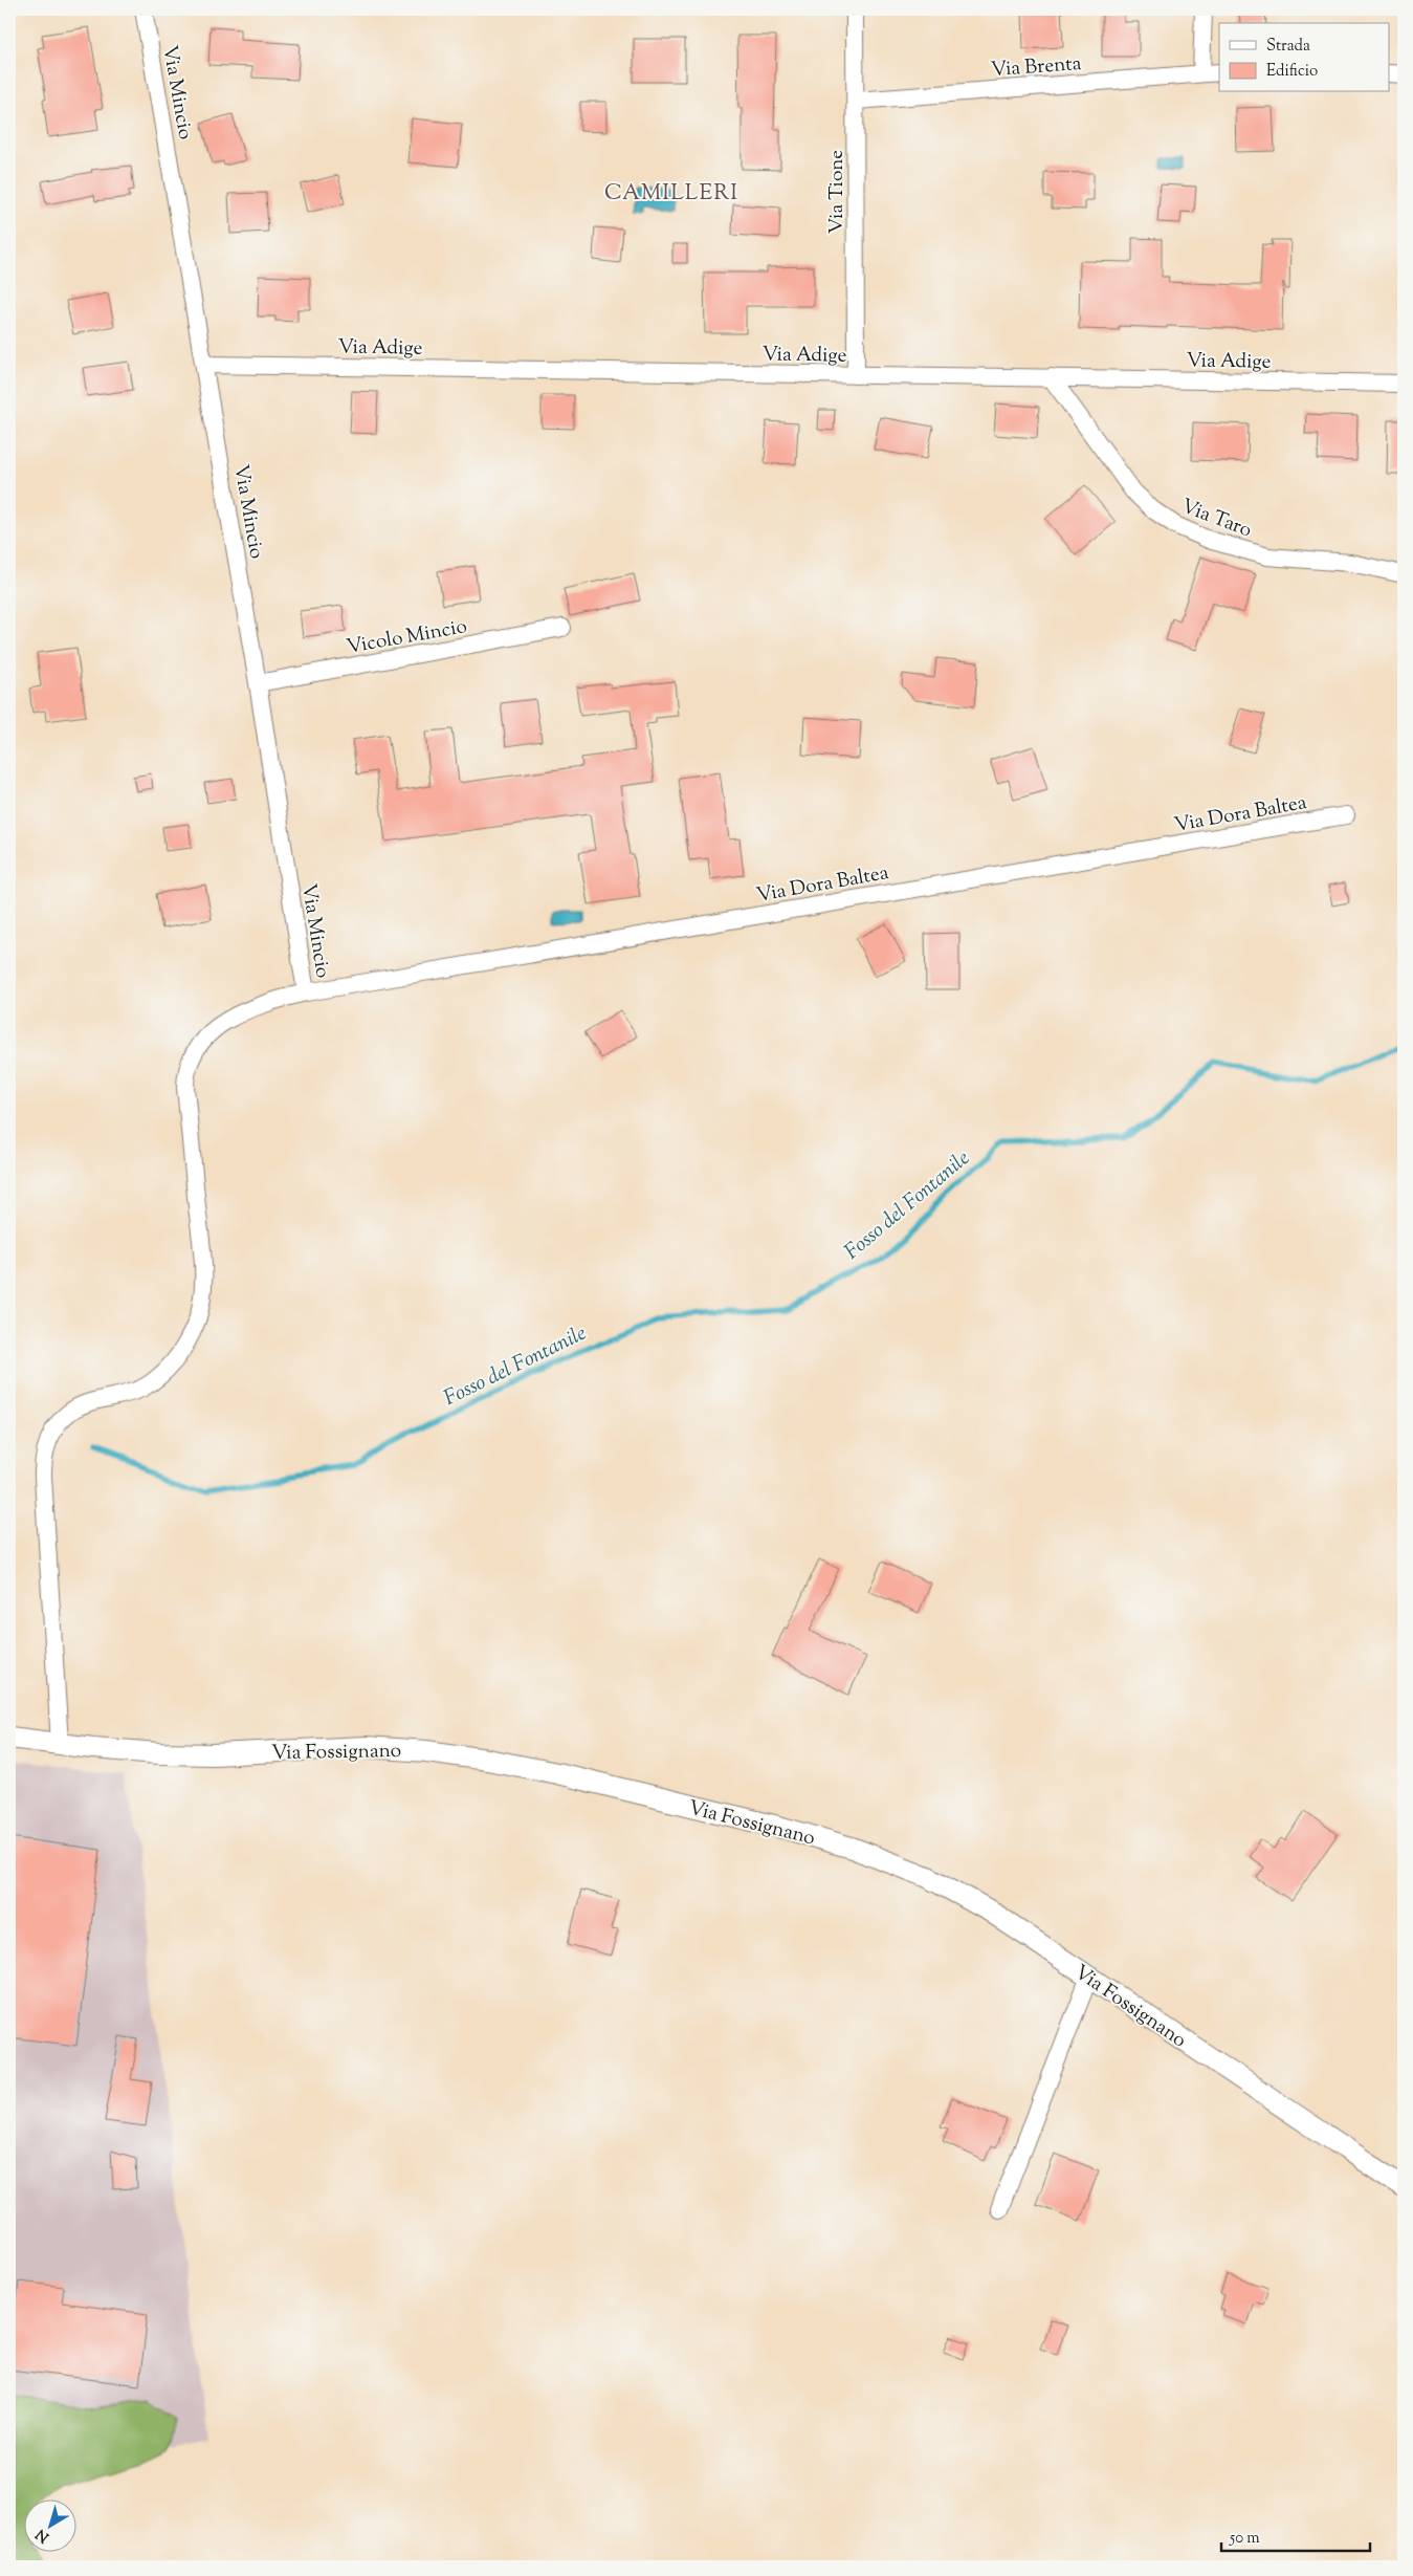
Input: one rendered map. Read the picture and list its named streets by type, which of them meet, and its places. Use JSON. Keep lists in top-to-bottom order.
{
  "streets": {
    "street": [
      "Via Brenta",
      "Via Mincio",
      "Via Tione",
      "Via Adige",
      "Via Taro",
      "Vicolo Mincio",
      "Via Dora Baltea",
      "Via Fossignano"
    ]
  },
  "crossings": [
    ["Via Brenta", "Via Tione"],
    ["Via Mincio", "Via Adige"],
    ["Via Mincio", "Vicolo Mincio"],
    ["Via Mincio", "Via Dora Baltea"],
    ["Via Mincio", "Via Fossignano"],
    ["Via Tione", "Via Adige"],
    ["Via Adige", "Via Taro"]
  ],
  "districts": ["CAMILLERI"],
  "water": ["Fosso del Fontanile"],
  "legend": ["Strada", "Edificio"],
  "scale_bar": "50 m",
  "north": "bottom left"
}
